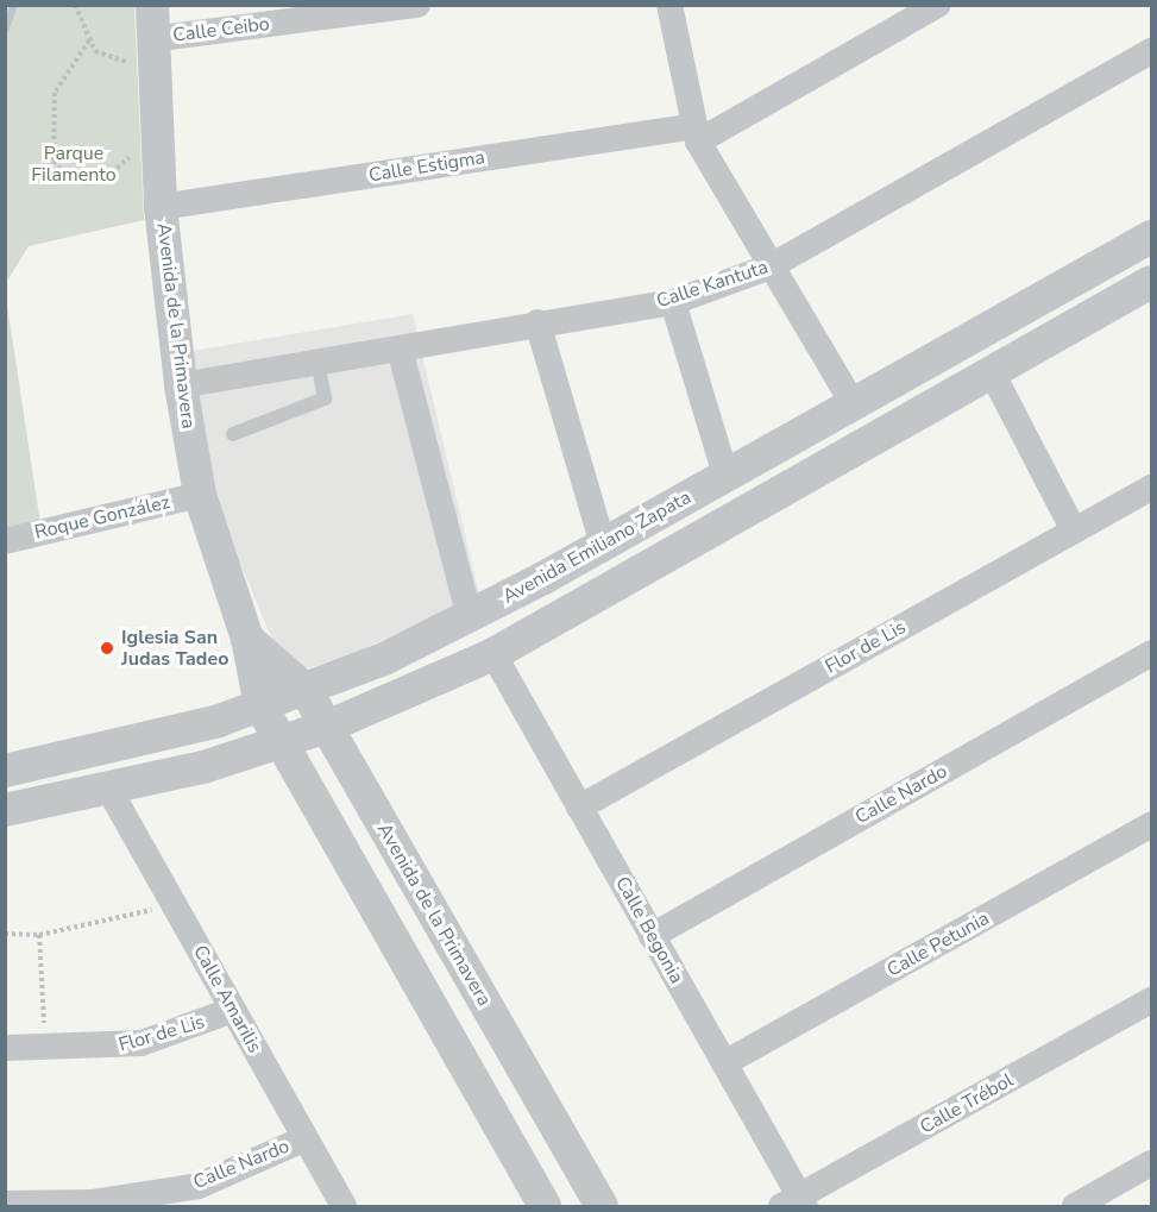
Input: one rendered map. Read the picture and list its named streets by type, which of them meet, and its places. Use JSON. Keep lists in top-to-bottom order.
{
  "streets": {
    "street": [
      "Calle Ceibo",
      "Calle Estigma",
      "Calle Kantuta",
      "Avenida de la Primavera",
      "Roque González",
      "Avenida Emiliano Zapata",
      "Flor de Lis",
      "Calle Nardo",
      "Calle Begonia",
      "Calle Petunia",
      "Calle Amarilis",
      "Calle Trébol"
    ]
  },
  "crossings": [
    ["Calle Ceibo", "Avenida de la Primavera"],
    ["Calle Estigma", "Avenida de la Primavera"],
    ["Calle Kantuta", "Avenida de la Primavera"],
    ["Avenida de la Primavera", "Roque González"],
    ["Avenida de la Primavera", "Avenida Emiliano Zapata"],
    ["Flor de Lis", "Calle Begonia"],
    ["Flor de Lis", "Calle Amarilis"],
    ["Calle Nardo", "Calle Begonia"],
    ["Calle Nardo", "Calle Amarilis"],
    ["Calle Begonia", "Calle Petunia"],
    ["Calle Begonia", "Calle Trébol"]
  ],
  "parks": ["Parque Filamento"],
  "places": ["Iglesia San Judas Tadeo"]
}
